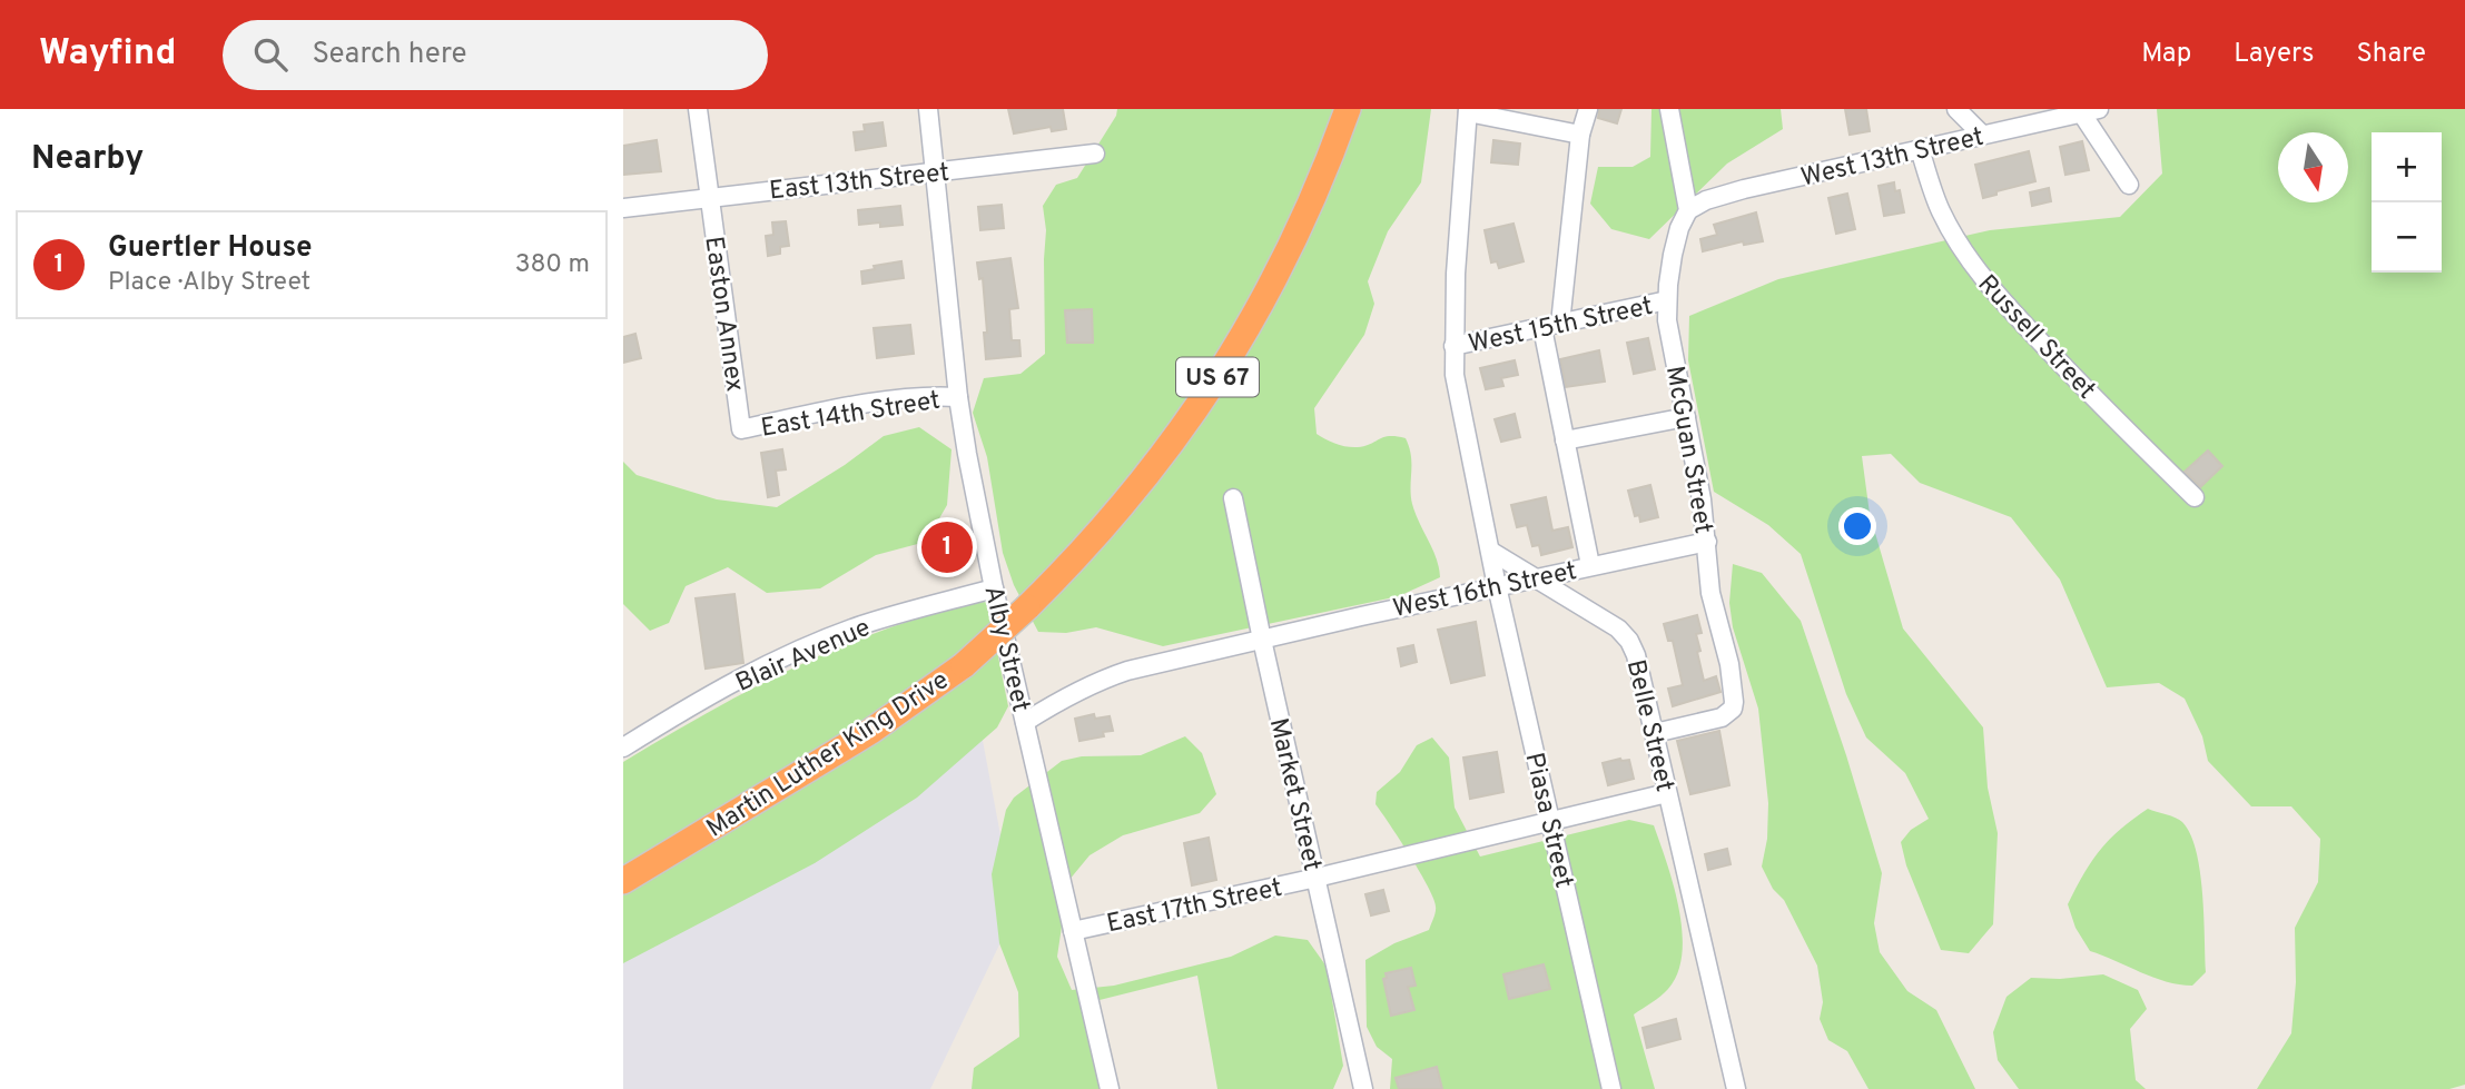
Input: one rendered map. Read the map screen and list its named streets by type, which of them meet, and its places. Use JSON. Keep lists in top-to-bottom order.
{
  "streets": {
    "highway": ["US 67", "Martin Luther King Drive"],
    "street": [
      "West 13th Street",
      "East 13th Street",
      "Easton Annex",
      "West 15th Street",
      "Russell Street",
      "East 14th Street",
      "McGuan Street",
      "West 16th Street",
      "Alby Street",
      "Blair Avenue",
      "Belle Street",
      "Market Street",
      "Piasa Street",
      "East 17th Street"
    ]
  },
  "crossings": [
    ["West 13th Street", "Russell Street"],
    ["West 13th Street", "McGuan Street"],
    ["East 13th Street", "Easton Annex"],
    ["East 13th Street", "Alby Street"],
    ["Easton Annex", "East 14th Street"],
    ["West 15th Street", "McGuan Street"],
    ["East 14th Street", "Alby Street"],
    ["McGuan Street", "West 16th Street"],
    ["McGuan Street", "Belle Street"],
    ["West 16th Street", "Alby Street"],
    ["West 16th Street", "Belle Street"],
    ["West 16th Street", "Market Street"],
    ["West 16th Street", "Piasa Street"],
    ["Alby Street", "Blair Avenue"],
    ["Alby Street", "East 17th Street"],
    ["Belle Street", "Piasa Street"],
    ["Belle Street", "East 17th Street"],
    ["Market Street", "East 17th Street"],
    ["Piasa Street", "East 17th Street"]
  ],
  "north": "bottom",
  "page": {
    "header": "Wayfind",
    "search": "Search here",
    "nav": ["Map", "Layers", "Share"],
    "heading": "Nearby",
    "map_buttons": ["+", "−"],
    "list": [
      {
        "mark": "1",
        "name": "Guertler House",
        "note": "Place · Alby Street",
        "value": "380 m"
      }
    ],
    "pins": "1"
  }
}
